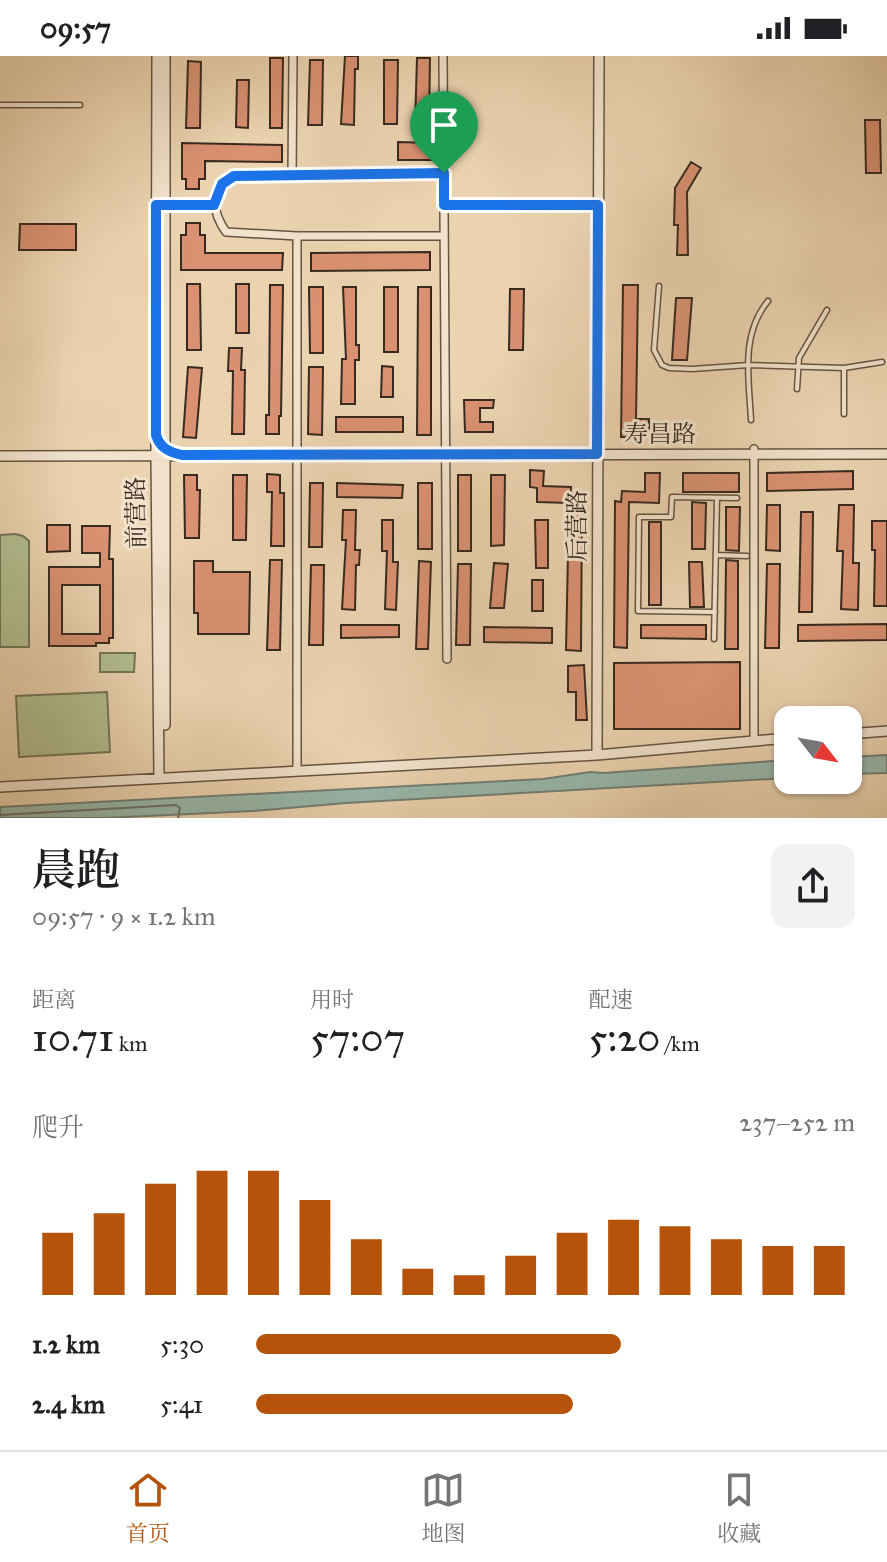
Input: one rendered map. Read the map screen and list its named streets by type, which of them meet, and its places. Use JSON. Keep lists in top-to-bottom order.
{
  "streets": {
    "street": ["寿昌路", "前营路", "后营路"]
  },
  "crossings": [
    ["寿昌路", "前营路"],
    ["寿昌路", "后营路"]
  ],
  "north": "bottom right",
  "page": {
    "status": "09:57",
    "heading": ["晨跑", "09:57 · 9 × 1.2 km"],
    "stats": [
      ["距离", "10.71 km"],
      ["用时", "57:07"],
      ["配速", "5:20 /km"]
    ],
    "chart": ["爬升", "237–252 m"],
    "list": [
      {
        "name": "1.2 km",
        "note": "5:30"
      },
      {
        "name": "2.4 km",
        "note": "5:41"
      }
    ],
    "tabs": ["首页", "地图", "收藏"]
  }
}
